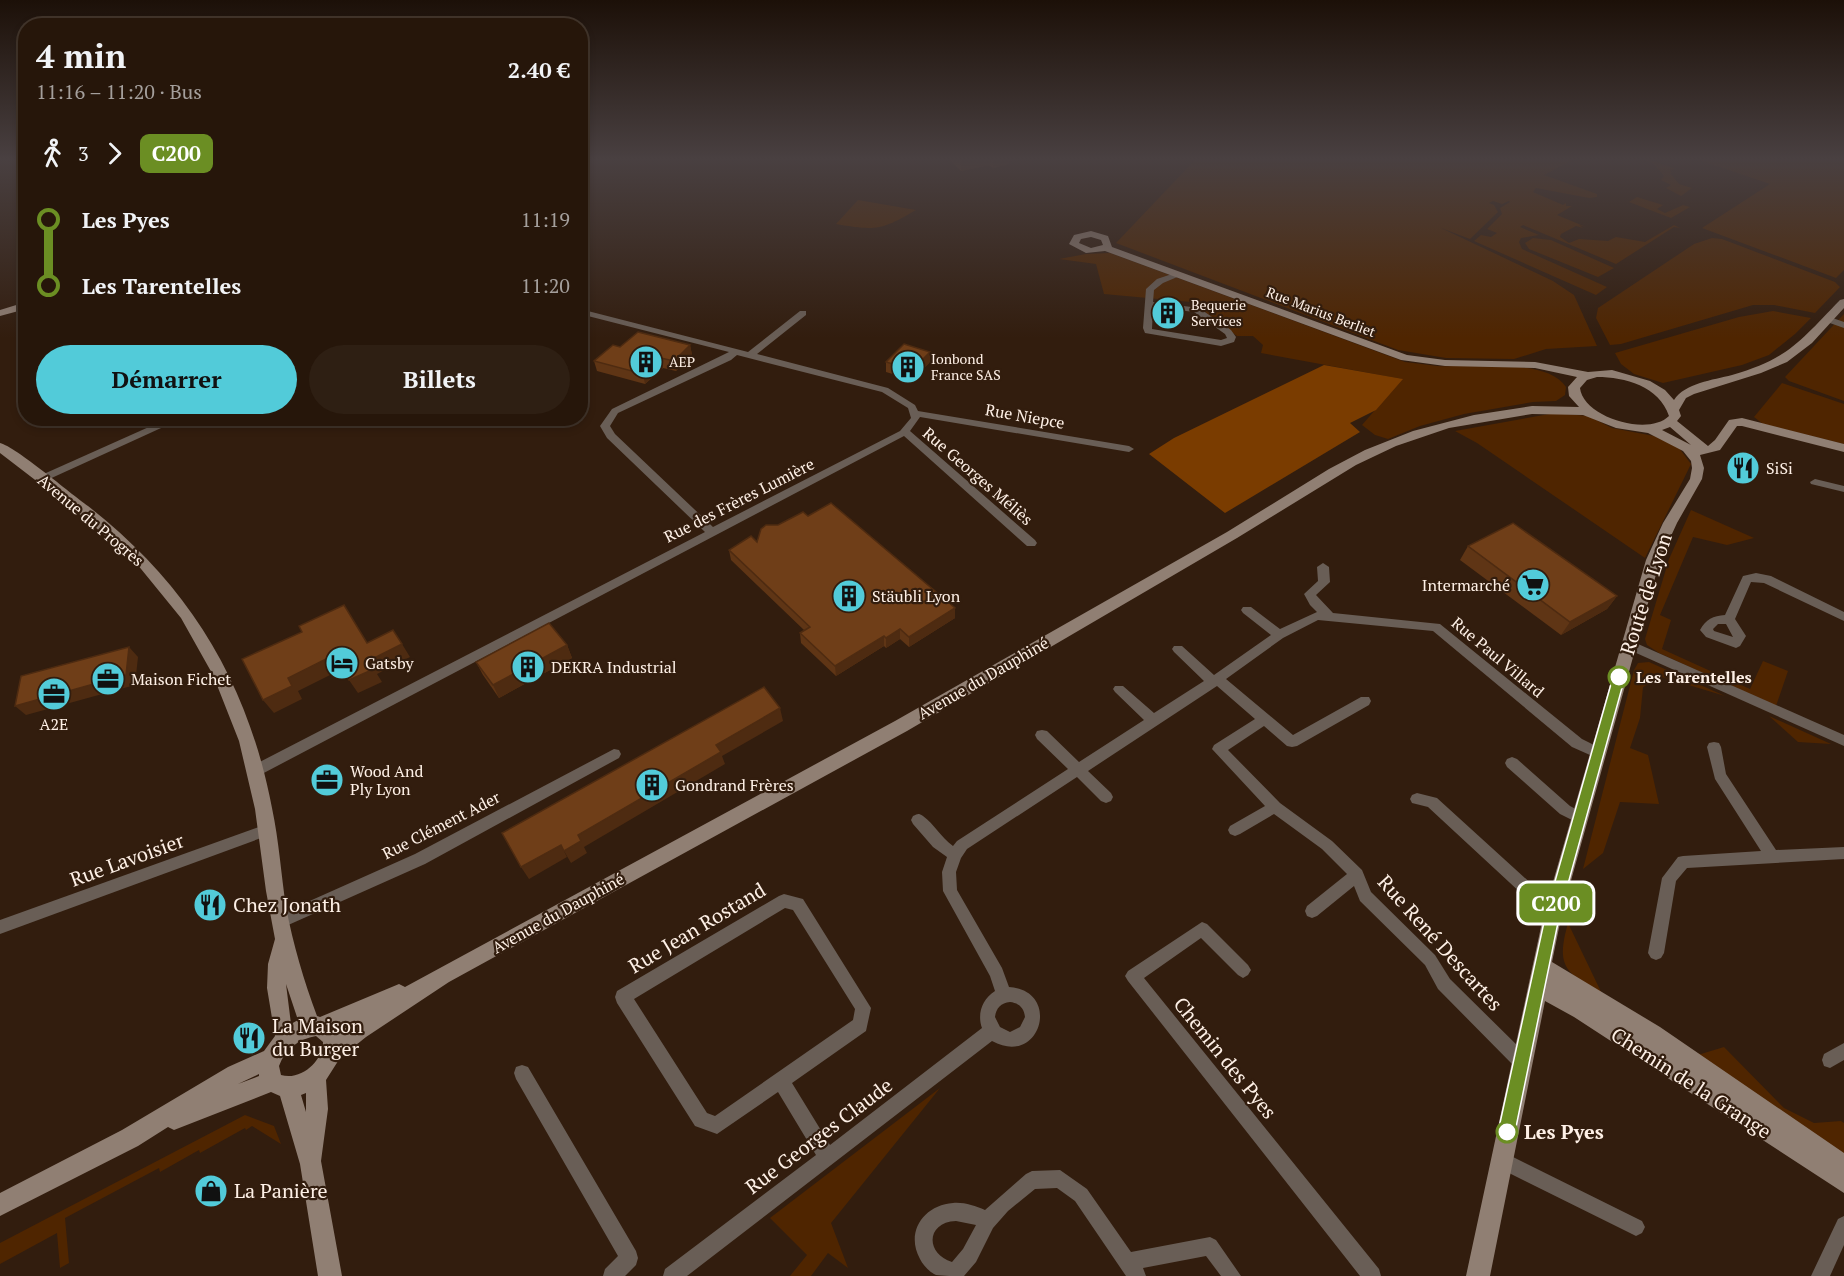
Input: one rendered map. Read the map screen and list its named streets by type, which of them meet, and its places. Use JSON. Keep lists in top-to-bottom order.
{
  "streets": {
    "street": [
      "Rue Marius Berliet",
      "Rue Niepce",
      "Rue Georges Méliès",
      "Rue des Frères Lumière",
      "Avenue du Progrès",
      "Route de Lyon",
      "Rue Paul Villard",
      "Avenue du Dauphiné",
      "Rue Clément Ader",
      "Rue Lavoisier",
      "Rue Jean Rostand",
      "Rue René Descartes",
      "Chemin des Pyes",
      "Chemin de la Grange",
      "Rue Georges Claude"
    ]
  },
  "crossings": [
    ["Rue Marius Berliet", "Avenue du Dauphiné"],
    ["Rue Georges Méliès", "Rue des Frères Lumière"],
    ["Rue des Frères Lumière", "Avenue du Progrès"],
    ["Avenue du Progrès", "Avenue du Dauphiné"],
    ["Avenue du Progrès", "Rue Clément Ader"],
    ["Avenue du Progrès", "Rue Lavoisier"],
    ["Route de Lyon", "Rue Paul Villard"],
    ["Route de Lyon", "Rue René Descartes"],
    ["Route de Lyon", "Chemin de la Grange"]
  ],
  "places": {
    "building": [
      "Bequerie Services",
      "AEP",
      "Ionbond France SAS",
      "Stäubli Lyon",
      "DEKRA Industrial",
      "Gondrand Frères"
    ],
    "restaurant": ["SiSi", "Chez Jonath", "La Maison du Burger"],
    "supermarket": ["Intermarché"],
    "hotel": ["Gatsby"],
    "other": ["Les Tarentelles", "Les Pyes"],
    "office": ["Maison Fichet", "A2E", "Wood And Ply Lyon"],
    "shop": ["La Panière"]
  },
  "lines": ["bus line C200"],
  "page": {
    "on_map": "C200",
    "heading": ["4 min", "11:16 – 11:20 · Bus", "2.40 €"],
    "legs": ["3", "C200"],
    "list": [
      {
        "name": "Les Pyes",
        "value": "11:19"
      },
      {
        "name": "Les Tarentelles",
        "value": "11:20"
      }
    ],
    "buttons": ["Démarrer", "Billets"]
  }
}
